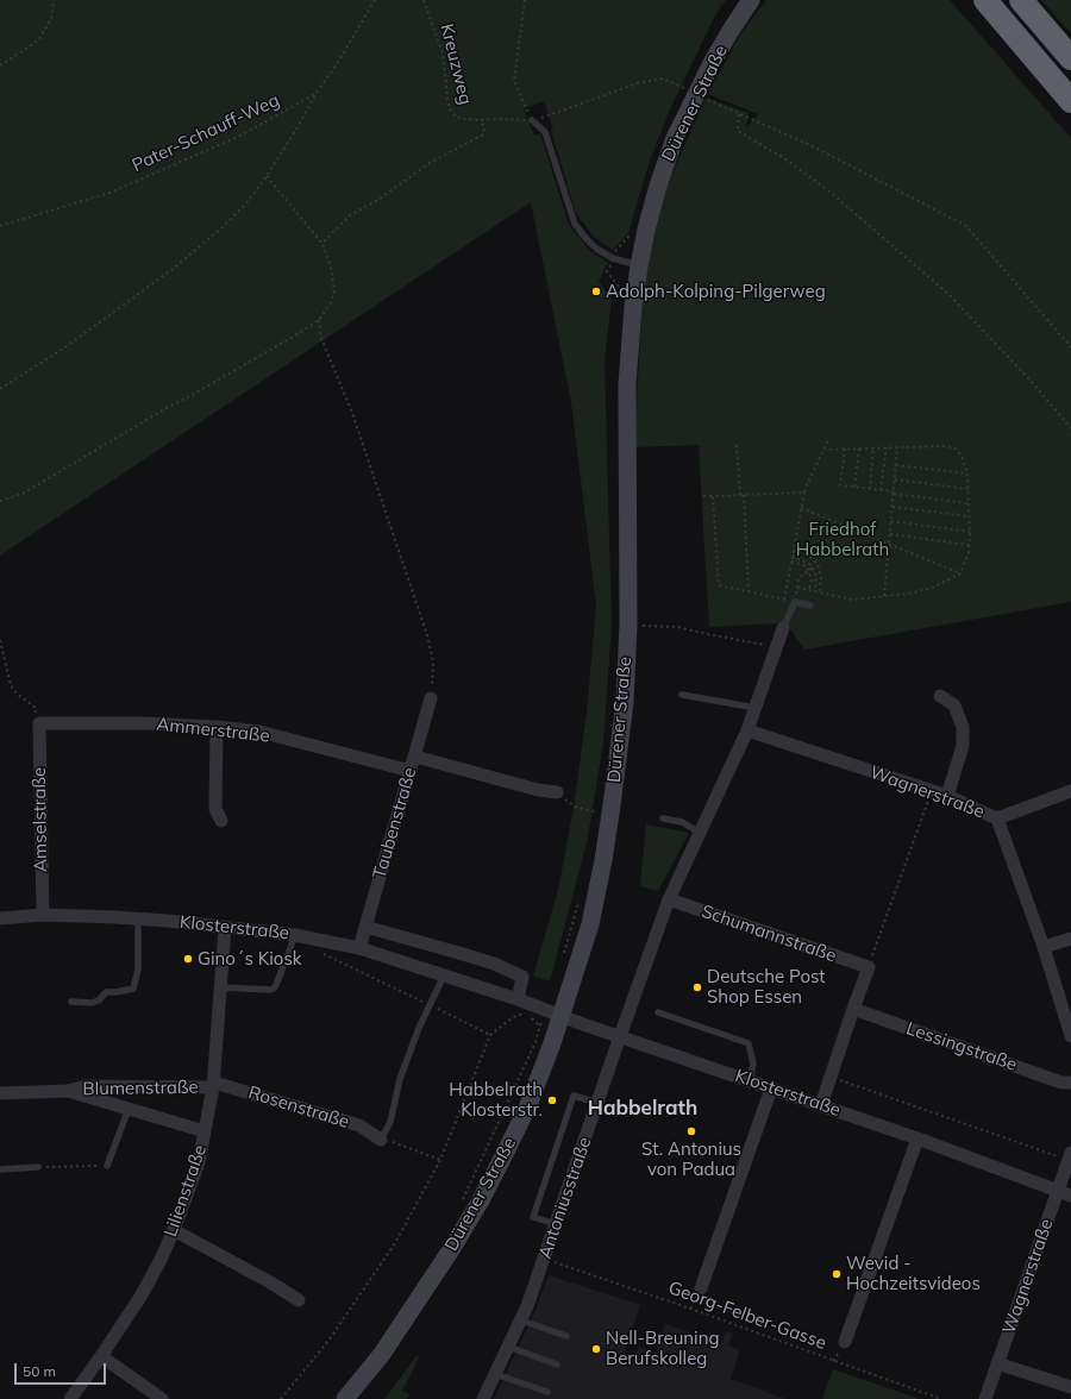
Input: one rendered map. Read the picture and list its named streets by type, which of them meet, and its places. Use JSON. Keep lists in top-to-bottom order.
{
  "streets": {
    "main road": ["Dürener Straße"],
    "street": [
      "Ammerstraße",
      "Wagnerstraße",
      "Amselstraße",
      "Taubenstraße",
      "Klosterstraße",
      "Schumannstraße",
      "Lessingstraße",
      "Blumenstraße",
      "Rosenstraße",
      "Lilienstraße",
      "Antoniusstraße"
    ],
    "path": ["Kreuzweg", "Pater-Schauff-Weg", "Georg-Felber-Gasse"]
  },
  "crossings": [
    ["Dürener Straße", "Klosterstraße"],
    ["Ammerstraße", "Amselstraße"],
    ["Ammerstraße", "Taubenstraße"],
    ["Wagnerstraße", "Klosterstraße"],
    ["Wagnerstraße", "Antoniusstraße"],
    ["Amselstraße", "Klosterstraße"],
    ["Taubenstraße", "Klosterstraße"],
    ["Klosterstraße", "Lilienstraße"],
    ["Klosterstraße", "Antoniusstraße"],
    ["Schumannstraße", "Antoniusstraße"],
    ["Blumenstraße", "Rosenstraße"],
    ["Blumenstraße", "Lilienstraße"],
    ["Rosenstraße", "Lilienstraße"],
    ["Antoniusstraße", "Georg-Felber-Gasse"]
  ],
  "districts": ["Habbelrath"],
  "parks": ["Friedhof Habbelrath"],
  "places": [
    "Adolph-Kolping-Pilgerweg",
    "Gino´s Kiosk",
    "Deutsche Post Shop Essen",
    "Habbelrath Klosterstr.",
    "St. Antonius von Padua",
    "Wevid - Hochzeitsvideos",
    "Nell-Breuning Berufskolleg"
  ],
  "scale_bar": "50 m"
}
